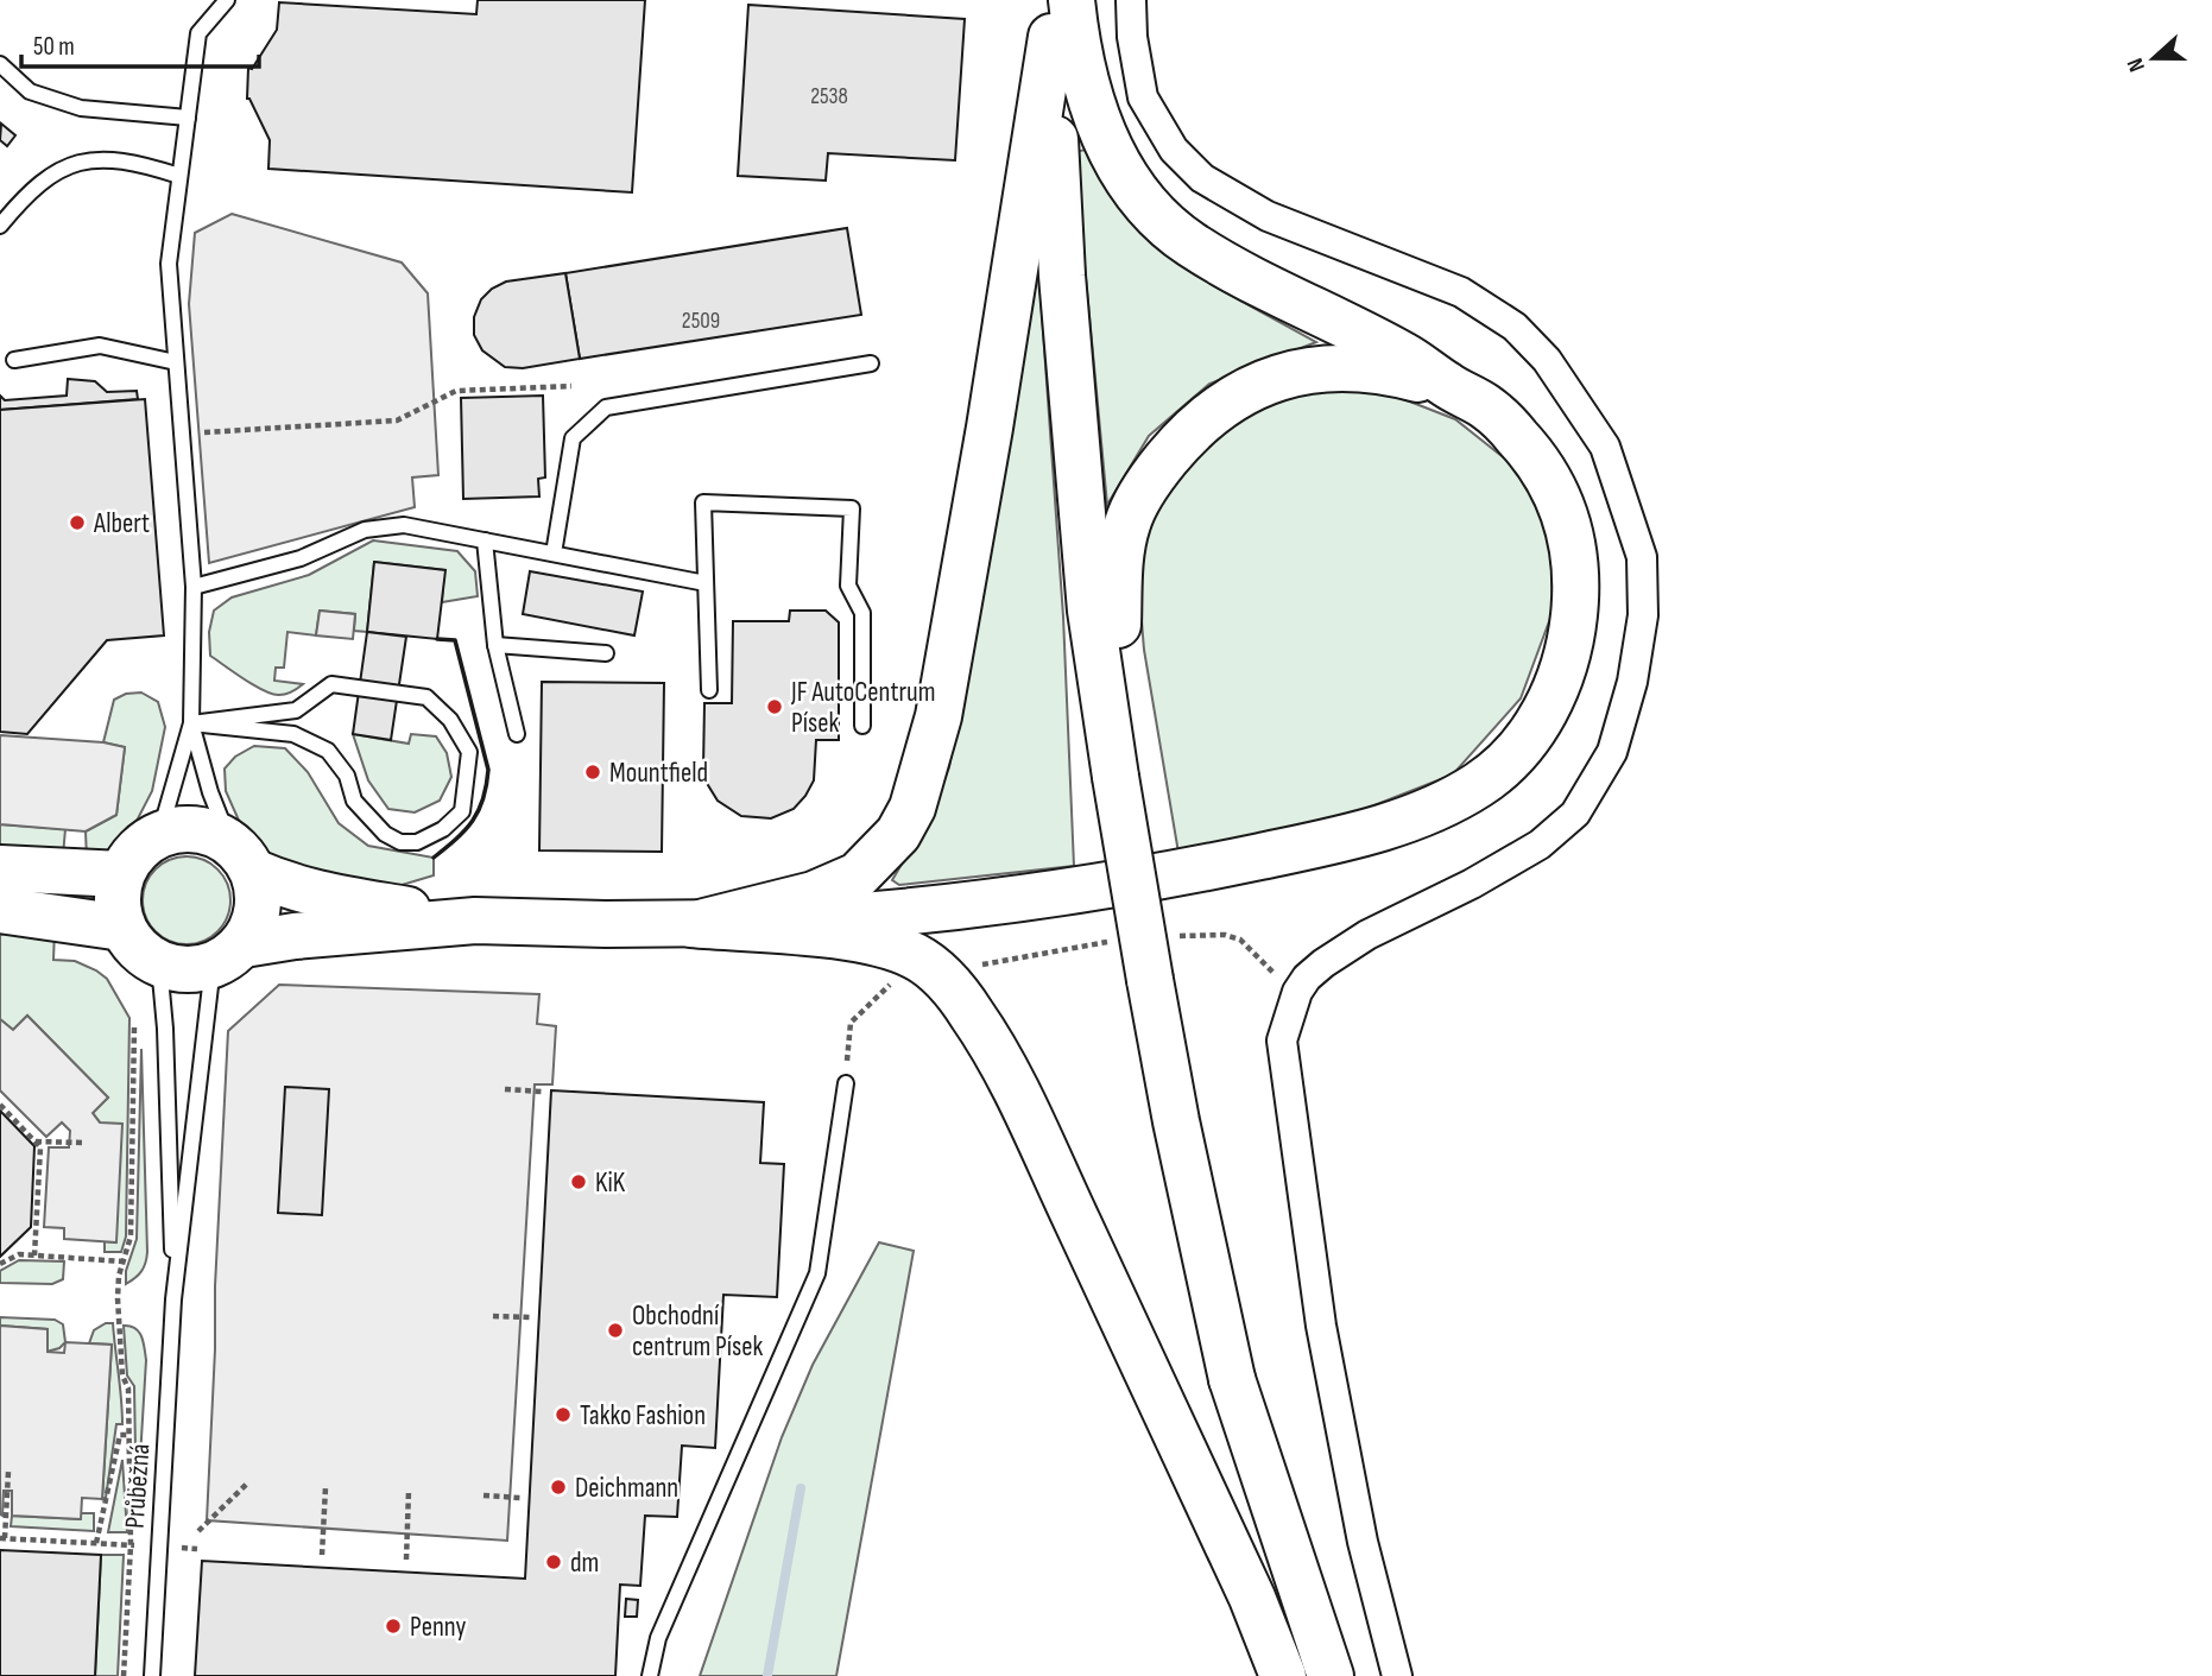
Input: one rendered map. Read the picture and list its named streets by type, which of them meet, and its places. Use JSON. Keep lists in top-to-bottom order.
{
  "streets": {
    "lane": ["Průběžná"]
  },
  "places": [
    "Albert",
    "JF AutoCentrum Písek",
    "Mountfield",
    "KiK",
    "Obchodní centrum Písek",
    "Takko Fashion",
    "Deichmann",
    "dm",
    "Penny"
  ],
  "house_numbers": ["2538", "2509"],
  "scale_bar": "50 m",
  "north": "left"
}
